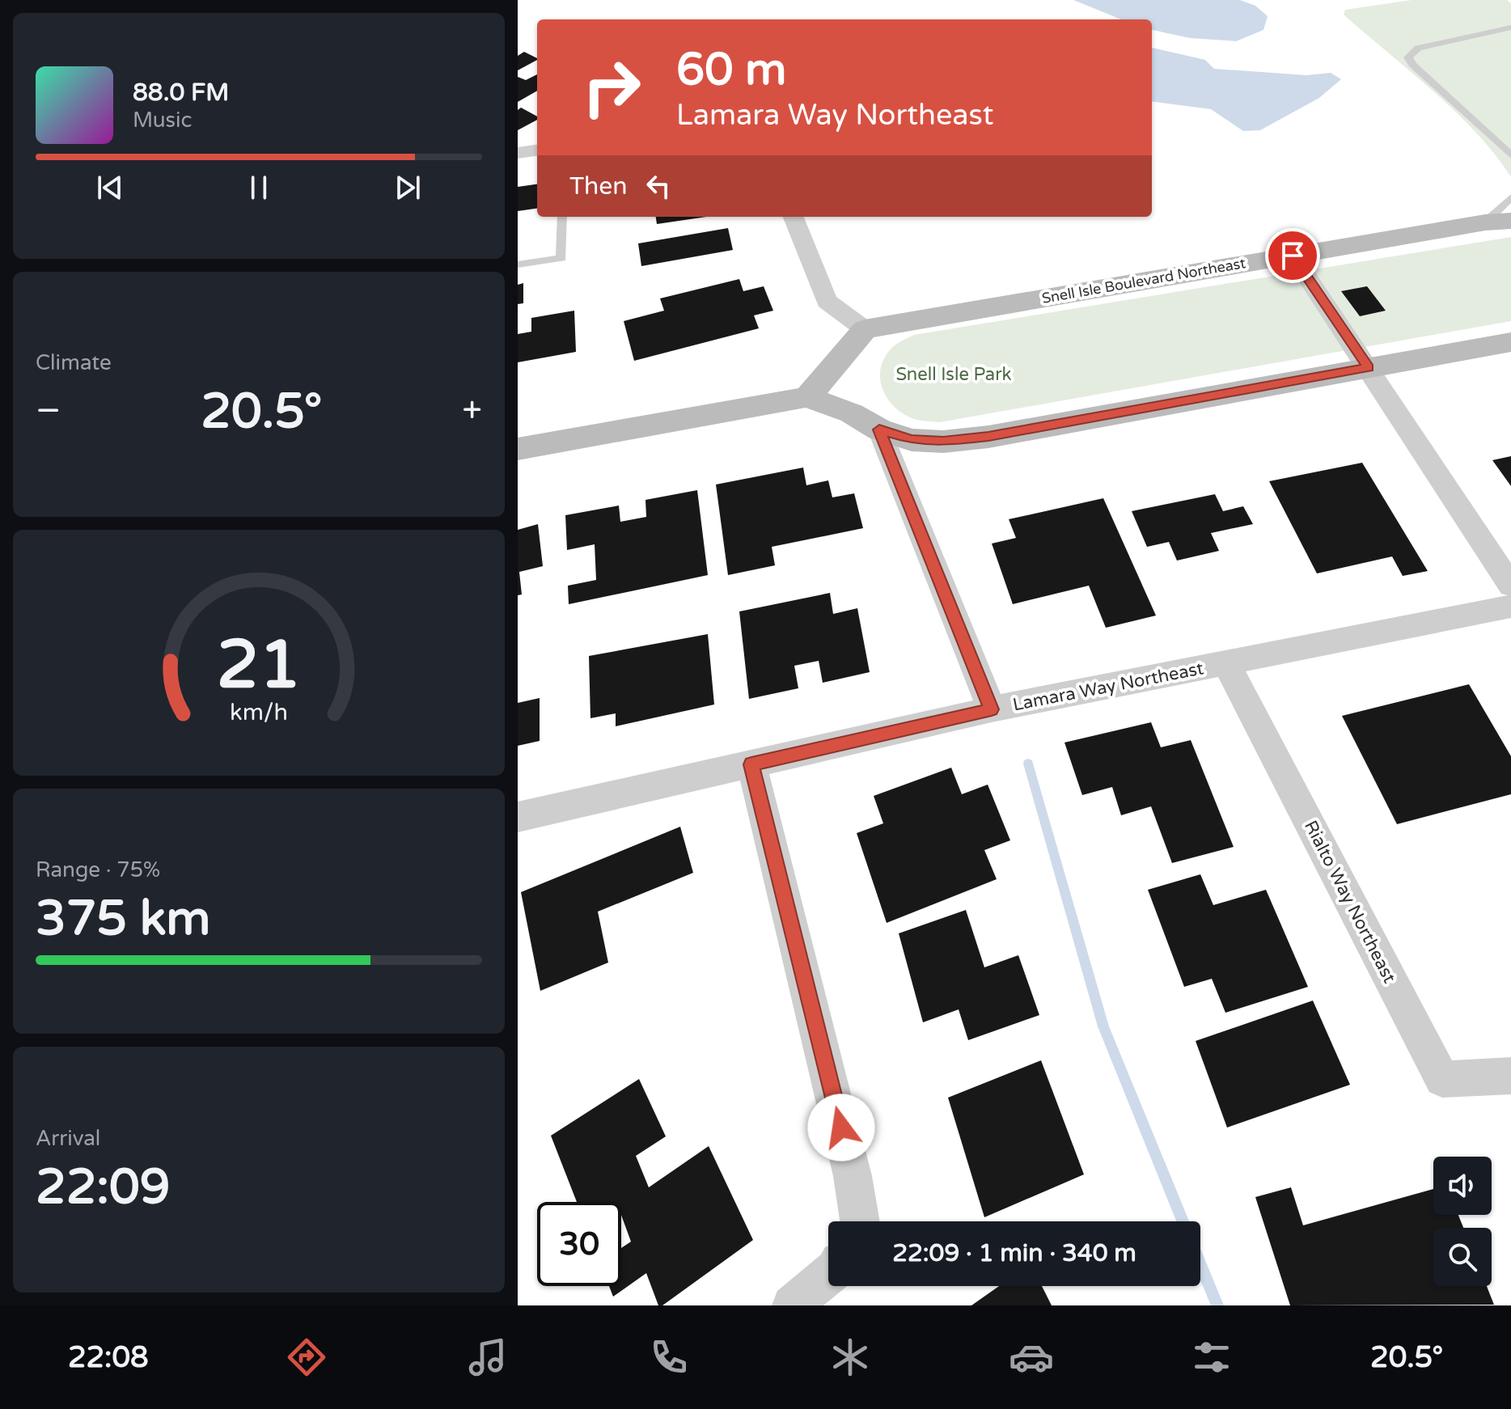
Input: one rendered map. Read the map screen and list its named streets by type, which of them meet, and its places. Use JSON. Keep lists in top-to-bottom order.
{
  "streets": {
    "street": ["Snell Isle Boulevard Northeast", "Lamara Way Northeast", "Rialto Way Northeast"]
  },
  "crossings": [
    ["Lamara Way Northeast", "Rialto Way Northeast"]
  ],
  "parks": ["Snell Isle Park"],
  "page": {
    "turn": ["60 m", "Lamara Way Northeast"],
    "song": ["88.0 FM", "Music"],
    "then": "Then",
    "tile": [
      "Climate",
      ["Range · 75%", "375 km"],
      ["Arrival", "22:09"]
    ],
    "heat": ["−", "20.5°", "+"],
    "limit": "30",
    "trip": "22:09 · 1 min · 340 m",
    "tabs": ["22:08", "20.5°"],
    "gauge": ["21", "km/h"]
  }
}
